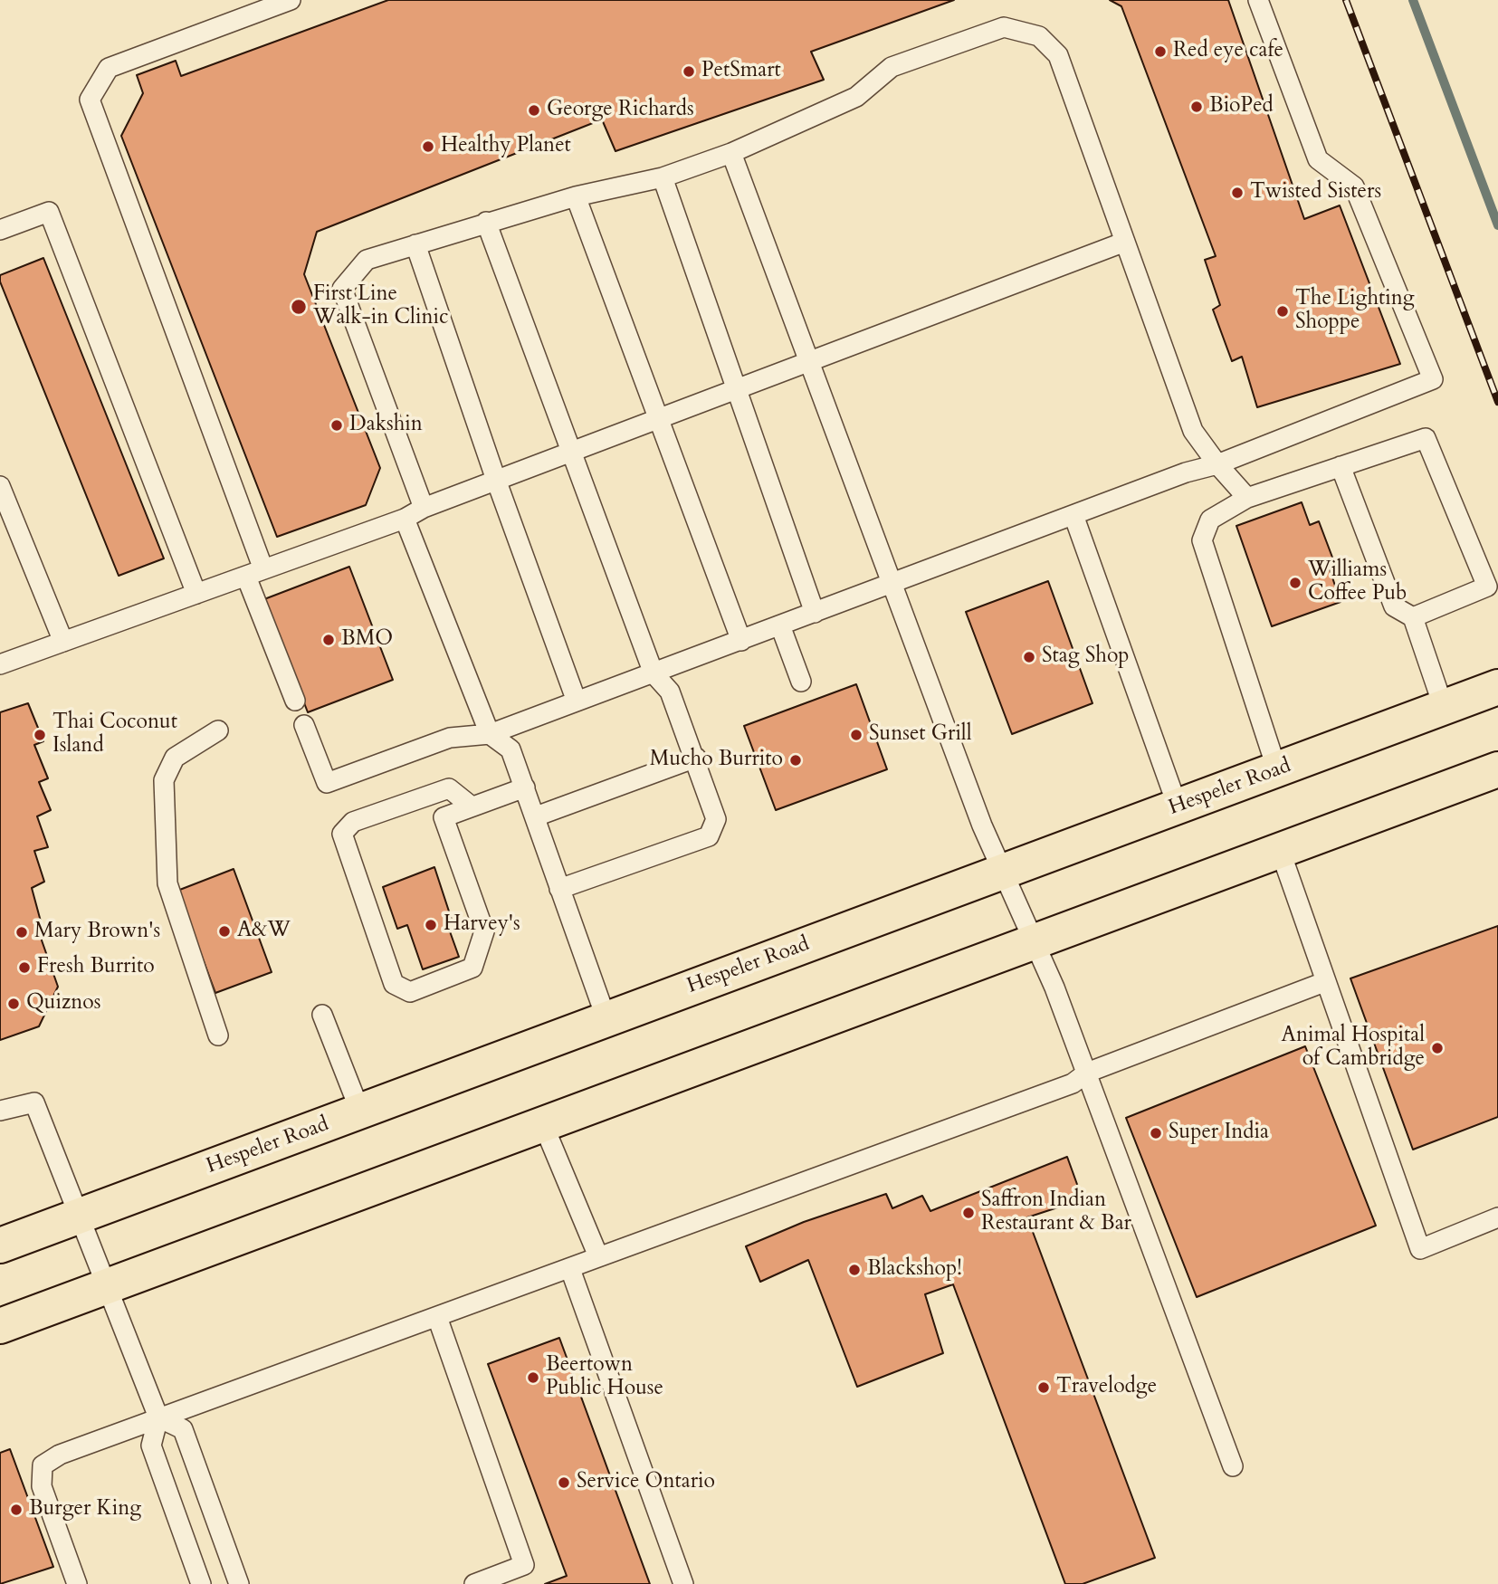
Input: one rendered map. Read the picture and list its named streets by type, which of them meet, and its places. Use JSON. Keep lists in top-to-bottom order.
{
  "streets": {
    "main road": ["Hespeler Road"]
  },
  "places": [
    "Red eye cafe",
    "PetSmart",
    "BioPed",
    "George Richards",
    "Healthy Planet",
    "Twisted Sisters",
    "First Line Walk-in Clinic",
    "The Lighting Shoppe",
    "Dakshin",
    "Williams Coffee Pub",
    "BMO",
    "Stag Shop",
    "Thai Coconut Island",
    "Sunset Grill",
    "Mucho Burrito",
    "Harvey's",
    "A&W",
    "Mary Brown's",
    "Fresh Burrito",
    "Quiznos",
    "Animal Hospital of Cambridge",
    "Super India",
    "Saffron Indian Restaurant & Bar",
    "Blackshop!",
    "Beertown Public House",
    "Travelodge",
    "Service Ontario",
    "Burger King"
  ]
}
